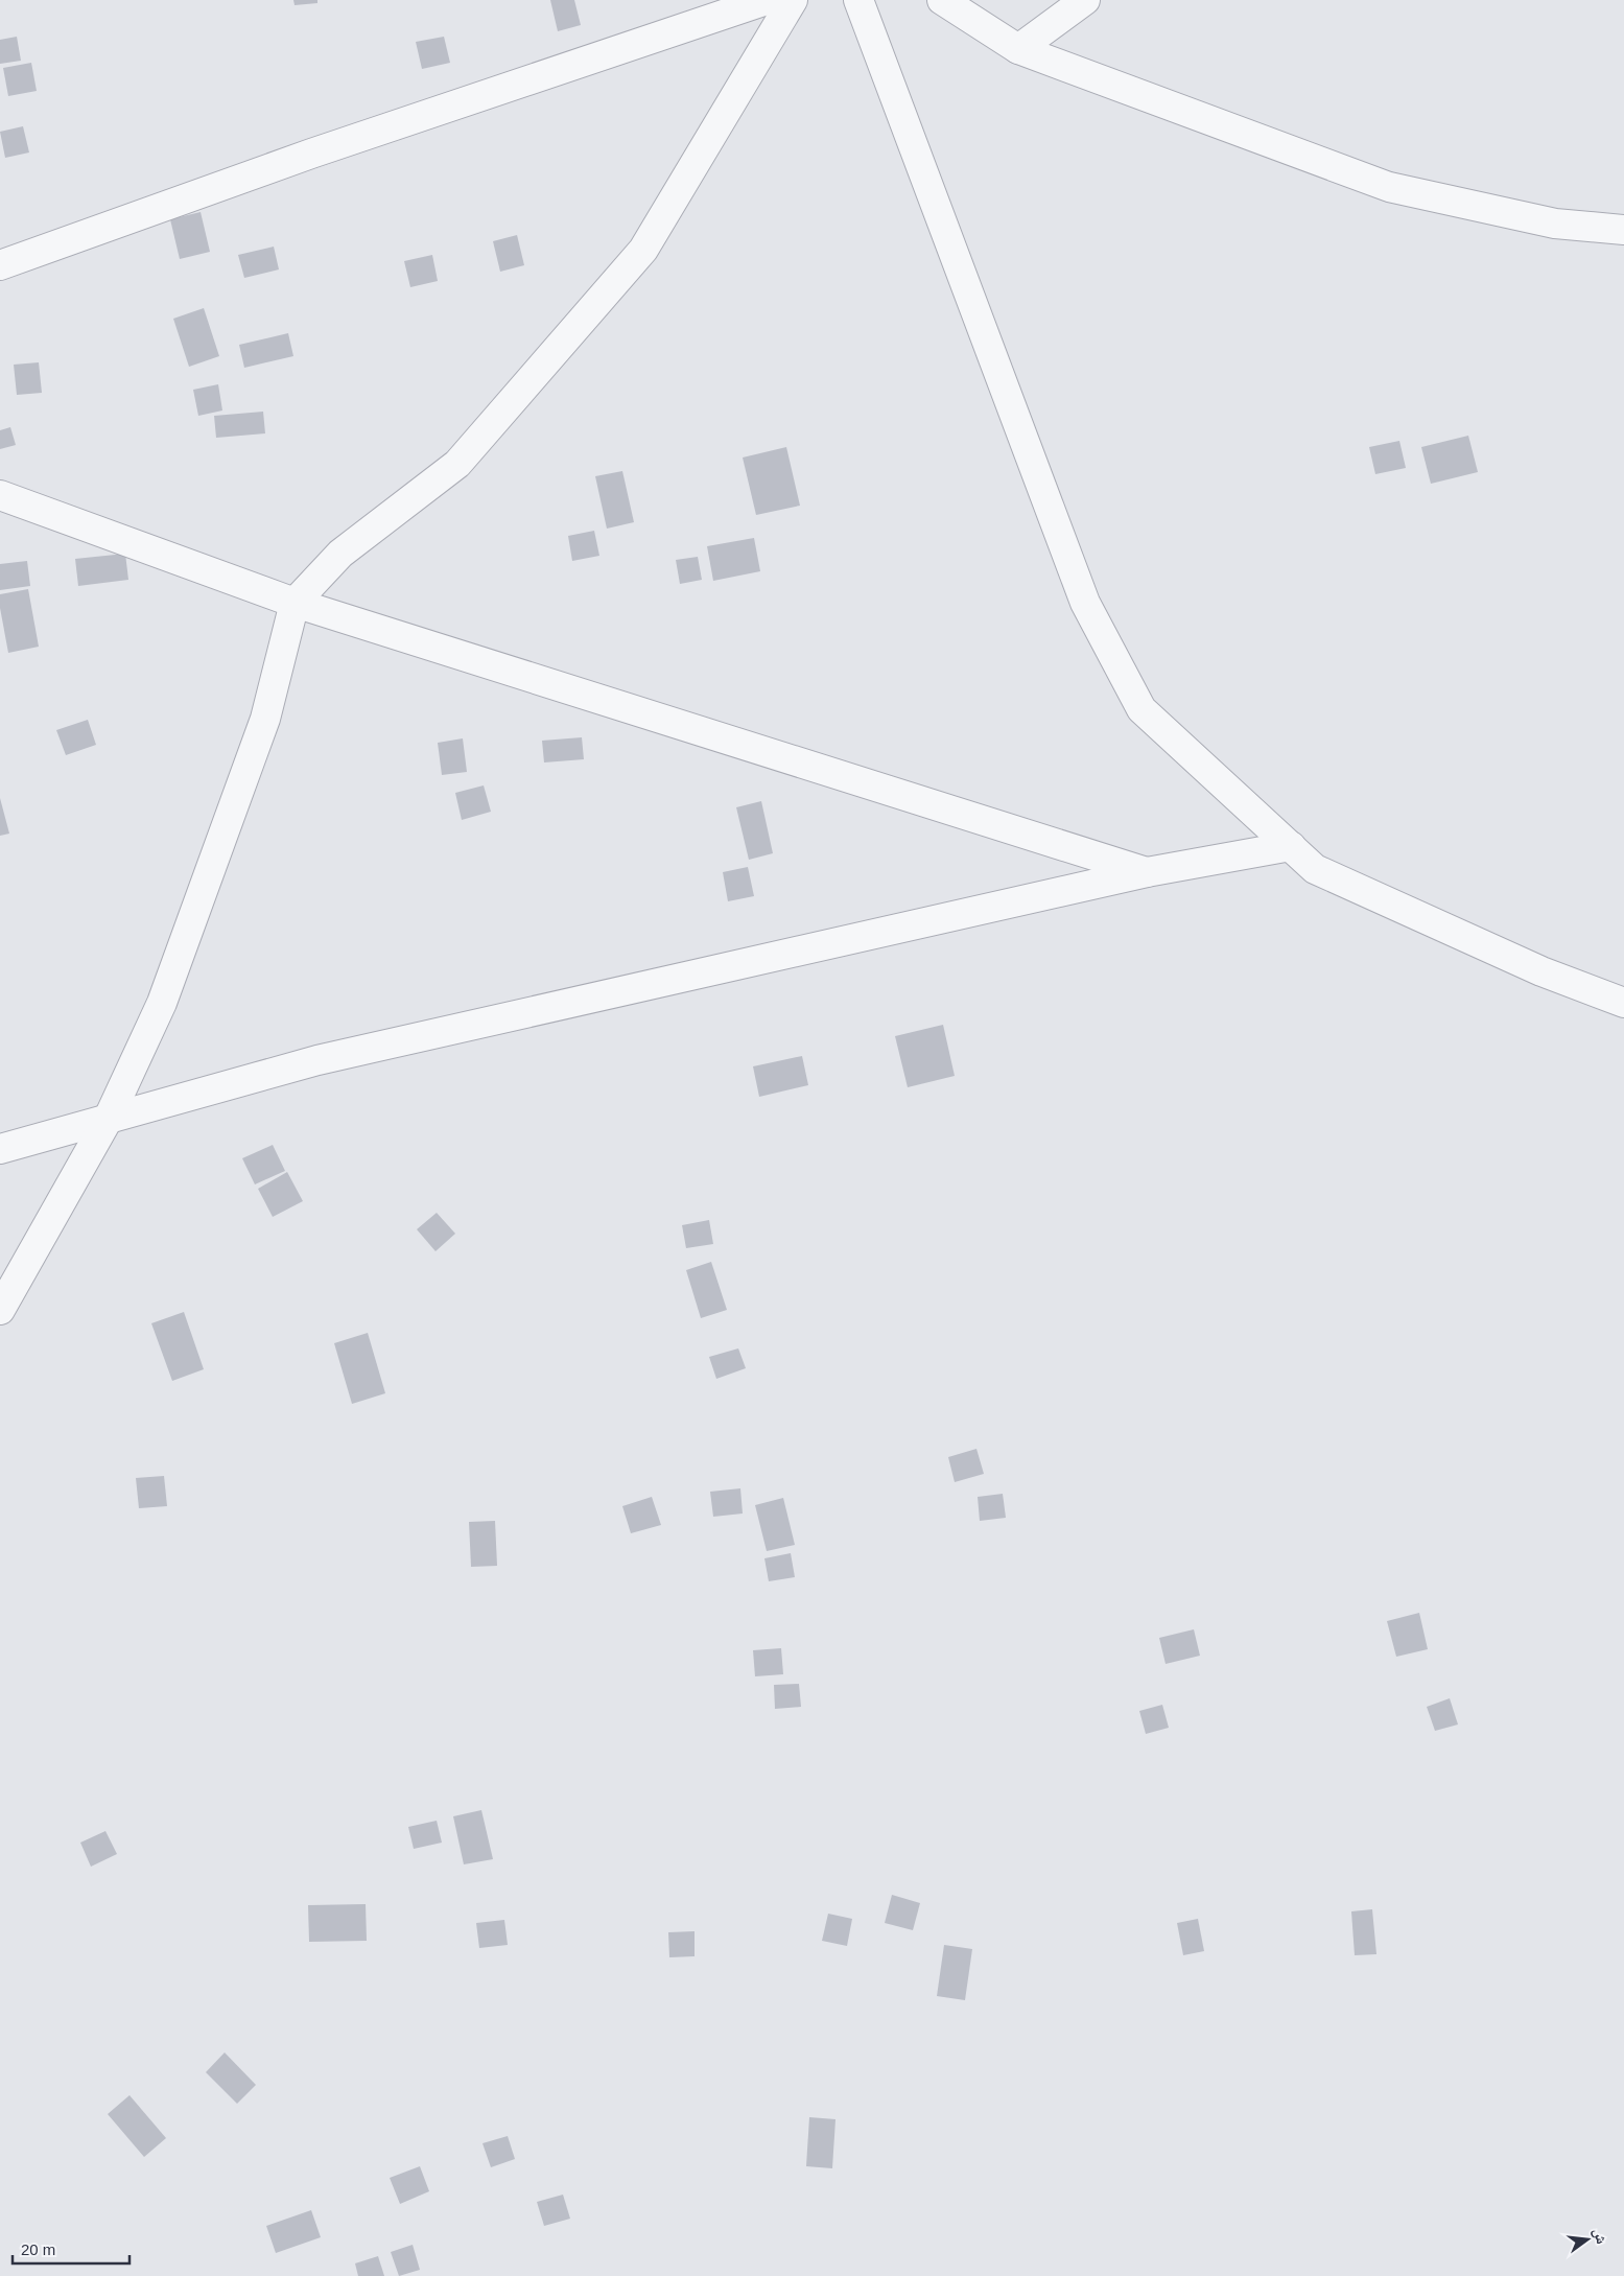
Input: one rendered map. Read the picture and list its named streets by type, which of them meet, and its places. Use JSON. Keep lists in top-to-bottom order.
{
  "scale_bar": "20 m",
  "north": "right"
}
